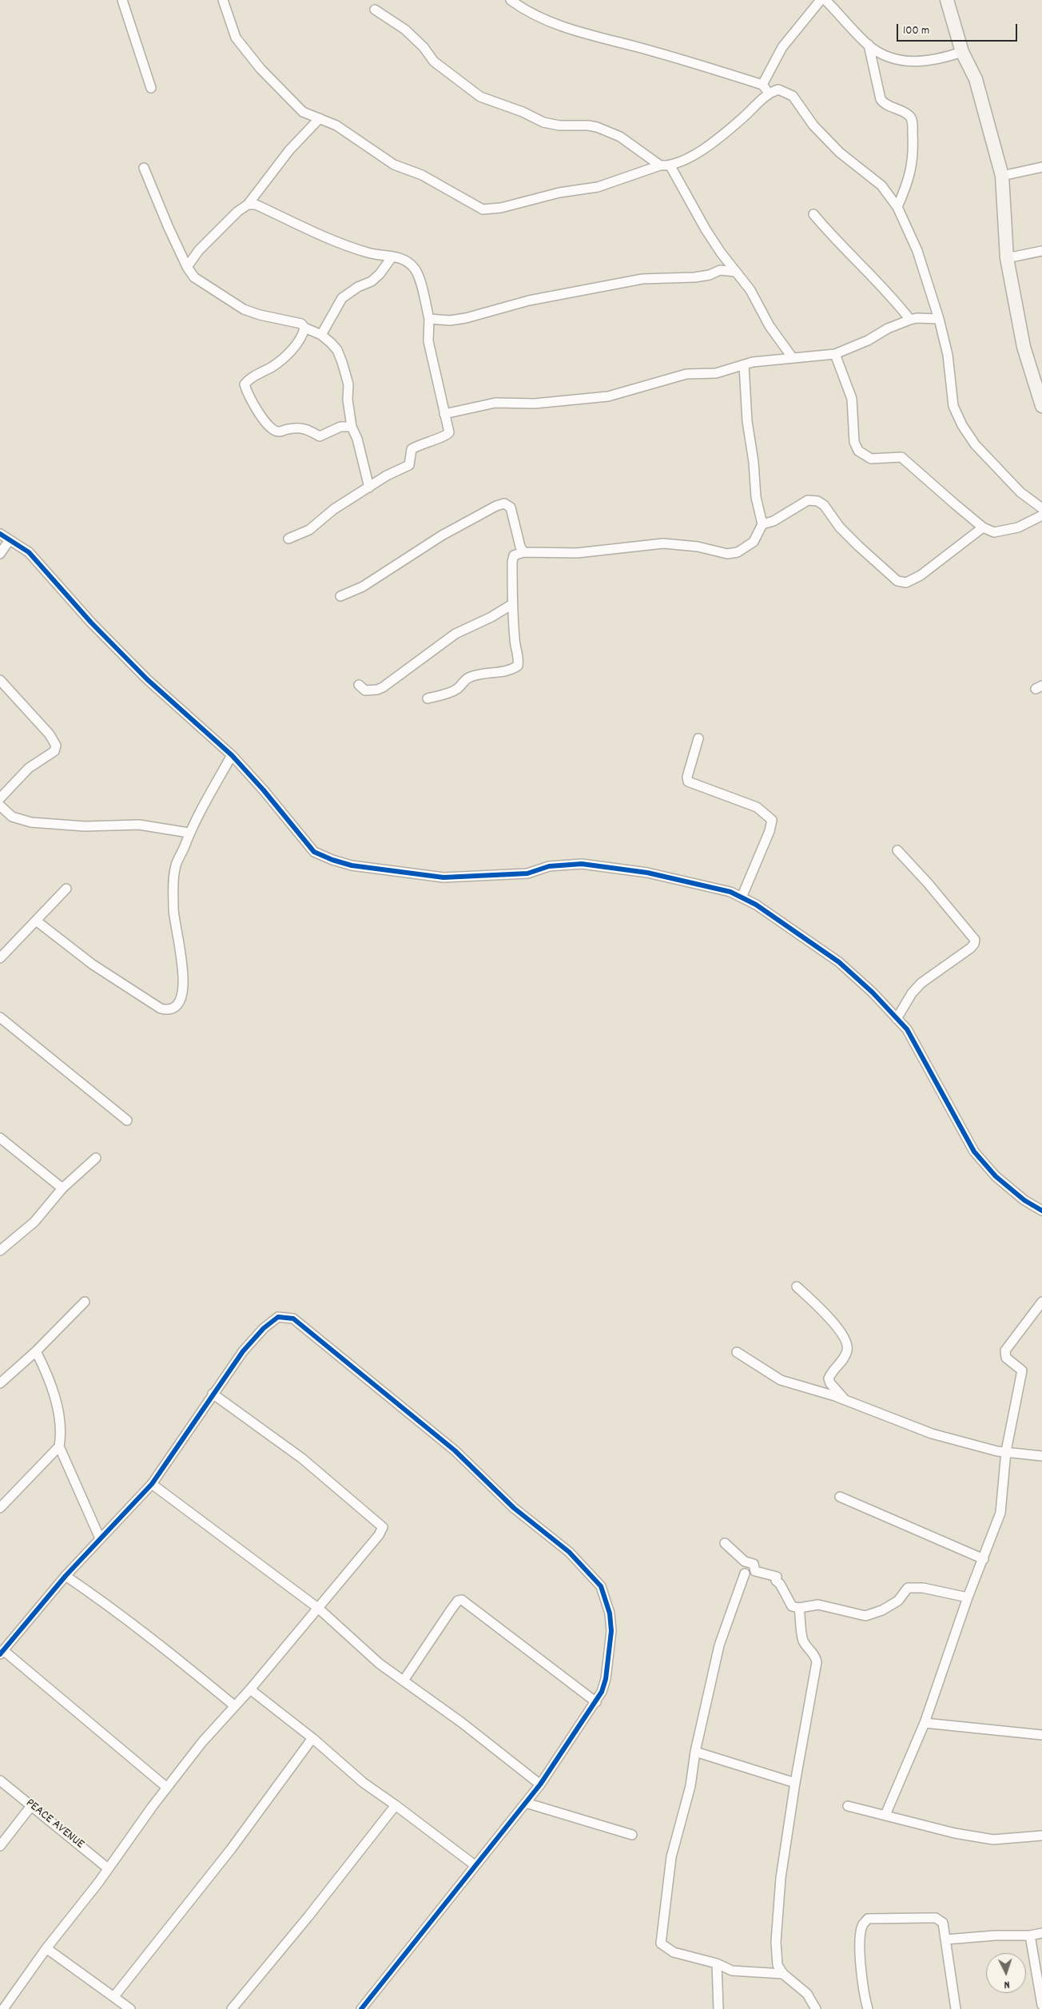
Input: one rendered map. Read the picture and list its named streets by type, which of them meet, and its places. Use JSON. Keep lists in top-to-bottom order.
{
  "streets": {
    "street": ["PEACE AVENUE"]
  },
  "scale_bar": "100 m",
  "north": "bottom"
}
